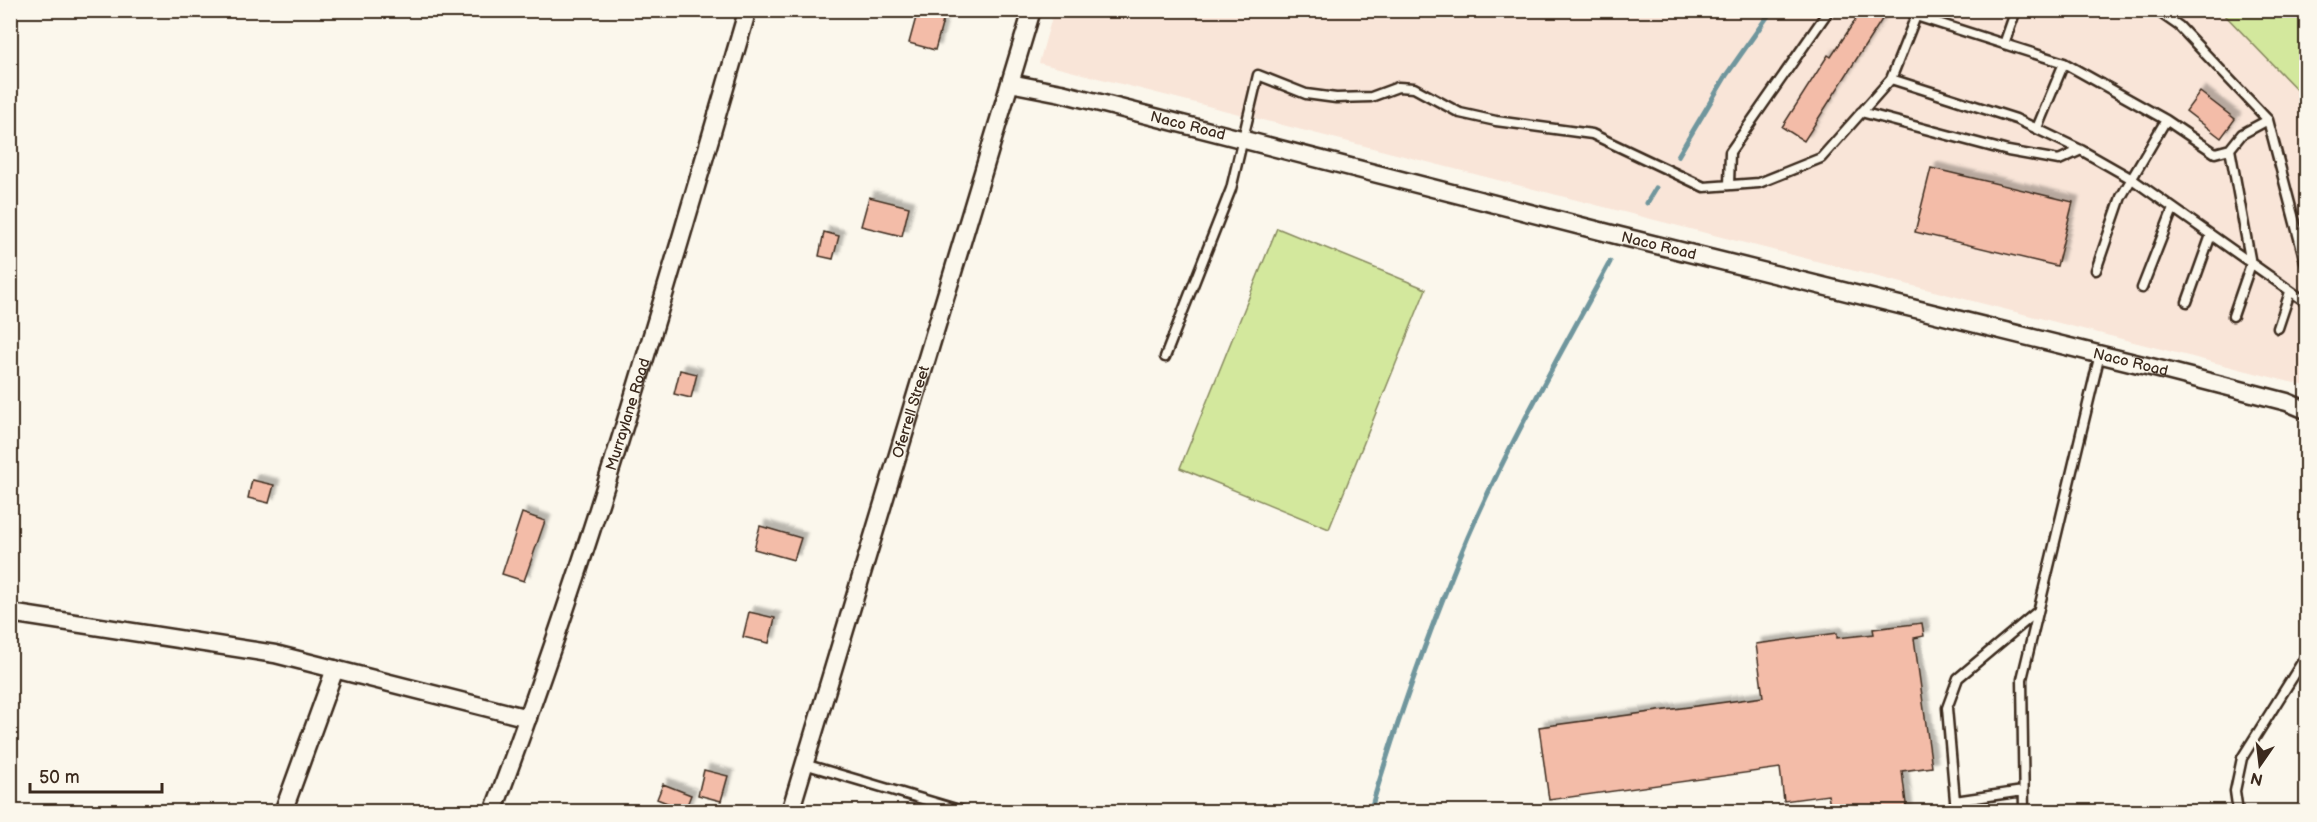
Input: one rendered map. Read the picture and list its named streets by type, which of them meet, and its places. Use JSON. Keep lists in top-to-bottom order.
{
  "streets": {
    "street": ["Naco Road", "Oferrell Street", "Murraylane Road"]
  },
  "crossings": [
    ["Naco Road", "Oferrell Street"]
  ],
  "scale_bar": "50 m",
  "north": "bottom"
}
